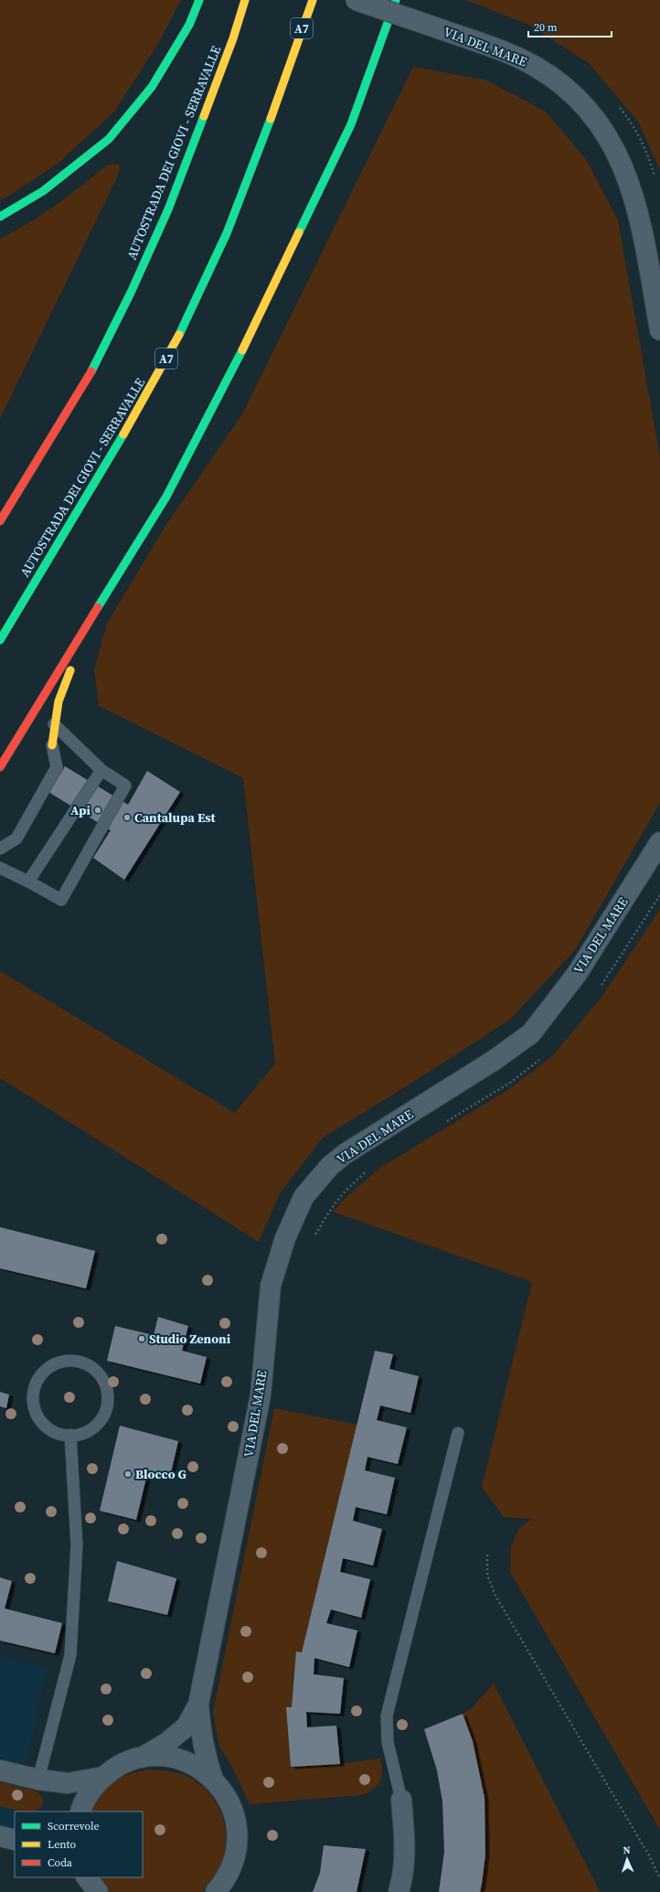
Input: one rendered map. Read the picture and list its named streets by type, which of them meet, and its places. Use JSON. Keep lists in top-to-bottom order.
{
  "streets": {
    "highway": ["A7", "AUTOSTRADA DEI GIOVI - SERRAVALLE"],
    "street": ["VIA DEL MARE"]
  },
  "places": [
    "Api",
    "Cantalupa Est",
    "Studio Zenoni",
    "Blocco G"
  ],
  "legend": ["Scorrevole", "Lento", "Coda"],
  "scale_bar": "20 m",
  "north": "top"
}
